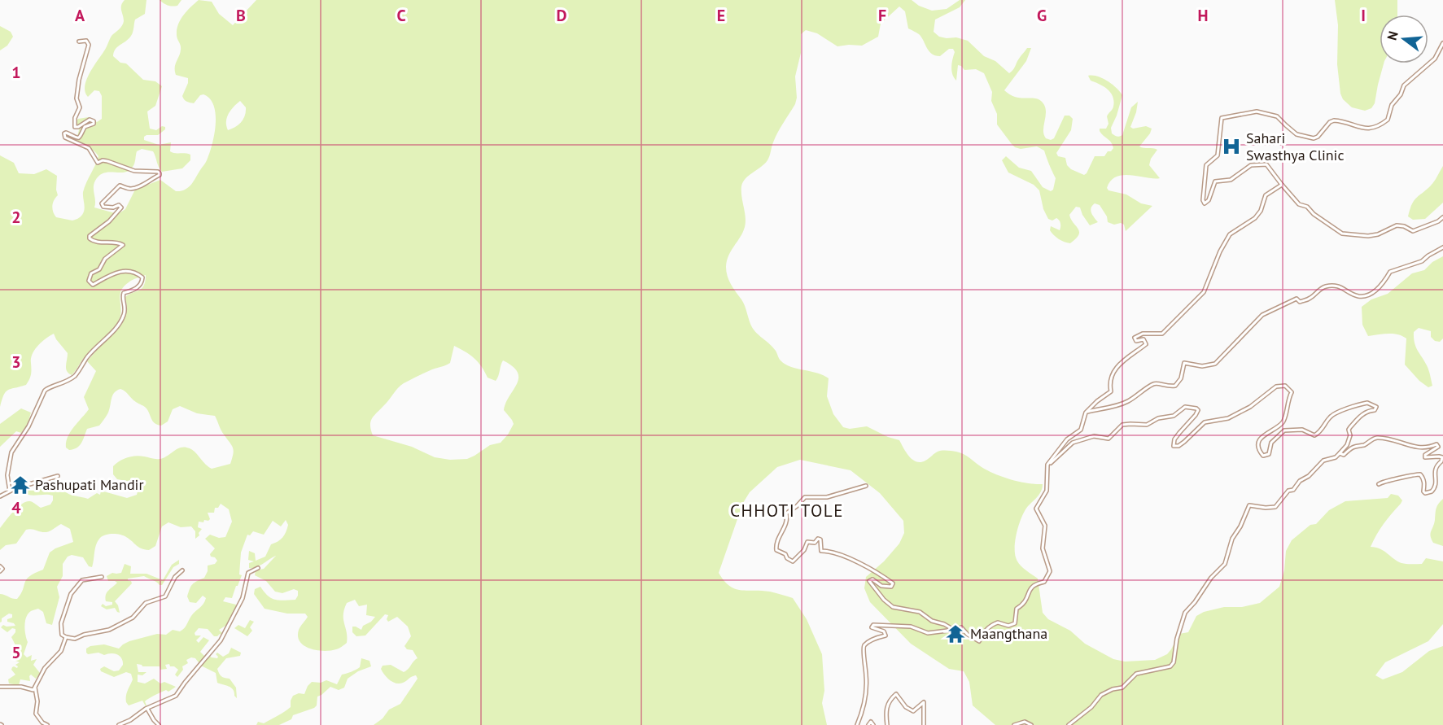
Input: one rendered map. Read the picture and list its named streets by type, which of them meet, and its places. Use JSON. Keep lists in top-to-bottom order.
{
  "districts": ["CHHOTI TOLE"],
  "places": {
    "hospital": ["Sahari Swasthya Clinic"],
    "temple": ["Pashupati Mandir", "Maangthana"]
  },
  "north": "left",
  "grid": {
    "columns": [
      "A",
      "B",
      "C",
      "D",
      "E",
      "F",
      "G",
      "H",
      "I"
    ],
    "rows": [
      "1",
      "2",
      "3",
      "4",
      "5"
    ]
  }
}
